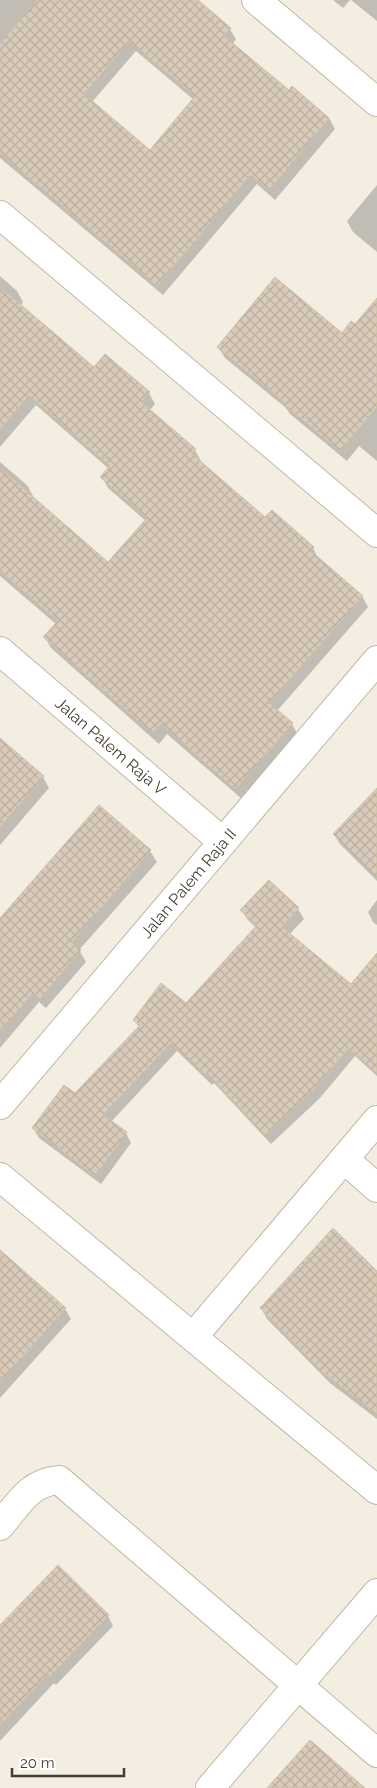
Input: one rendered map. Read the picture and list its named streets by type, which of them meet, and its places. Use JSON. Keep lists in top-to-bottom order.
{
  "streets": {
    "street": ["Jalan Palem Raja V", "Jalan Palem Raja II"]
  },
  "crossings": [
    ["Jalan Palem Raja V", "Jalan Palem Raja II"]
  ],
  "scale_bar": "20 m"
}
